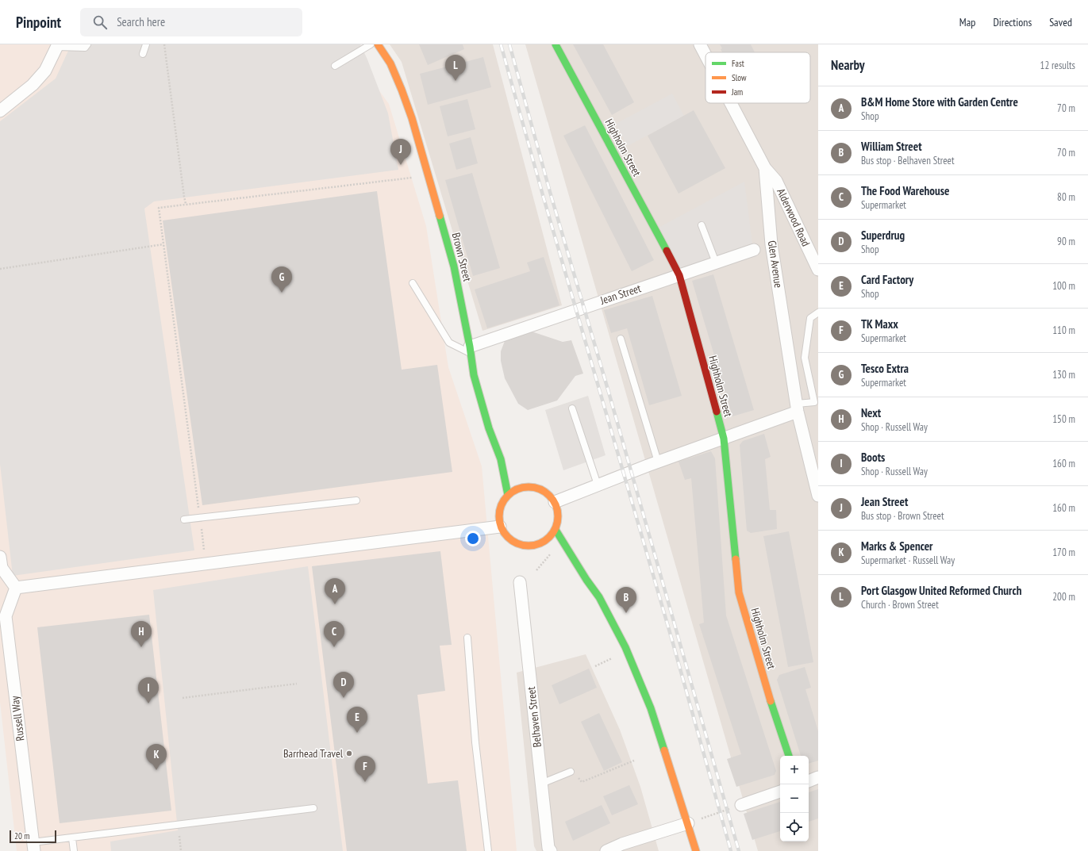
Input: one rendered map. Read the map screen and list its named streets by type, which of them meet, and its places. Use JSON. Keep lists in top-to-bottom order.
{
  "streets": {
    "street": [
      "Highholm Street",
      "Alderwood Road",
      "Brown Street",
      "Glen Avenue",
      "Jean Street",
      "Belhaven Street",
      "Russell Way"
    ]
  },
  "crossings": [
    ["Highholm Street", "Jean Street"],
    ["Alderwood Road", "Glen Avenue"],
    ["Brown Street", "Jean Street"]
  ],
  "places": ["Barrhead Travel"],
  "legend": ["Fast", "Slow", "Jam"],
  "scale_bar": "20 m",
  "page": {
    "header": "Pinpoint",
    "search": "Search here",
    "nav": ["Map", "Directions", "Saved"],
    "heading": ["Nearby", "12 results"],
    "pins": [
      "L",
      "J",
      "G",
      "A",
      "B",
      "C",
      "H",
      "D",
      "I",
      "E",
      "K",
      "F"
    ],
    "list": [
      {
        "mark": "A",
        "name": "B&M Home Store with Garden Centre",
        "note": "Shop",
        "value": "70 m"
      },
      {
        "mark": "B",
        "name": "William Street",
        "note": "Bus stop · Belhaven Street",
        "value": "70 m"
      },
      {
        "mark": "C",
        "name": "The Food Warehouse",
        "note": "Supermarket",
        "value": "80 m"
      },
      {
        "mark": "D",
        "name": "Superdrug",
        "note": "Shop",
        "value": "90 m"
      },
      {
        "mark": "E",
        "name": "Card Factory",
        "note": "Shop",
        "value": "100 m"
      },
      {
        "mark": "F",
        "name": "TK Maxx",
        "note": "Supermarket",
        "value": "110 m"
      },
      {
        "mark": "G",
        "name": "Tesco Extra",
        "note": "Supermarket",
        "value": "130 m"
      },
      {
        "mark": "H",
        "name": "Next",
        "note": "Shop · Russell Way",
        "value": "150 m"
      },
      {
        "mark": "I",
        "name": "Boots",
        "note": "Shop · Russell Way",
        "value": "160 m"
      },
      {
        "mark": "J",
        "name": "Jean Street",
        "note": "Bus stop · Brown Street",
        "value": "160 m"
      },
      {
        "mark": "K",
        "name": "Marks & Spencer",
        "note": "Supermarket · Russell Way",
        "value": "170 m"
      },
      {
        "mark": "L",
        "name": "Port Glasgow United Reformed Church",
        "note": "Church · Brown Street",
        "value": "200 m"
      }
    ],
    "map_buttons": ["+", "−"],
    "scale": "20 m"
  }
}
